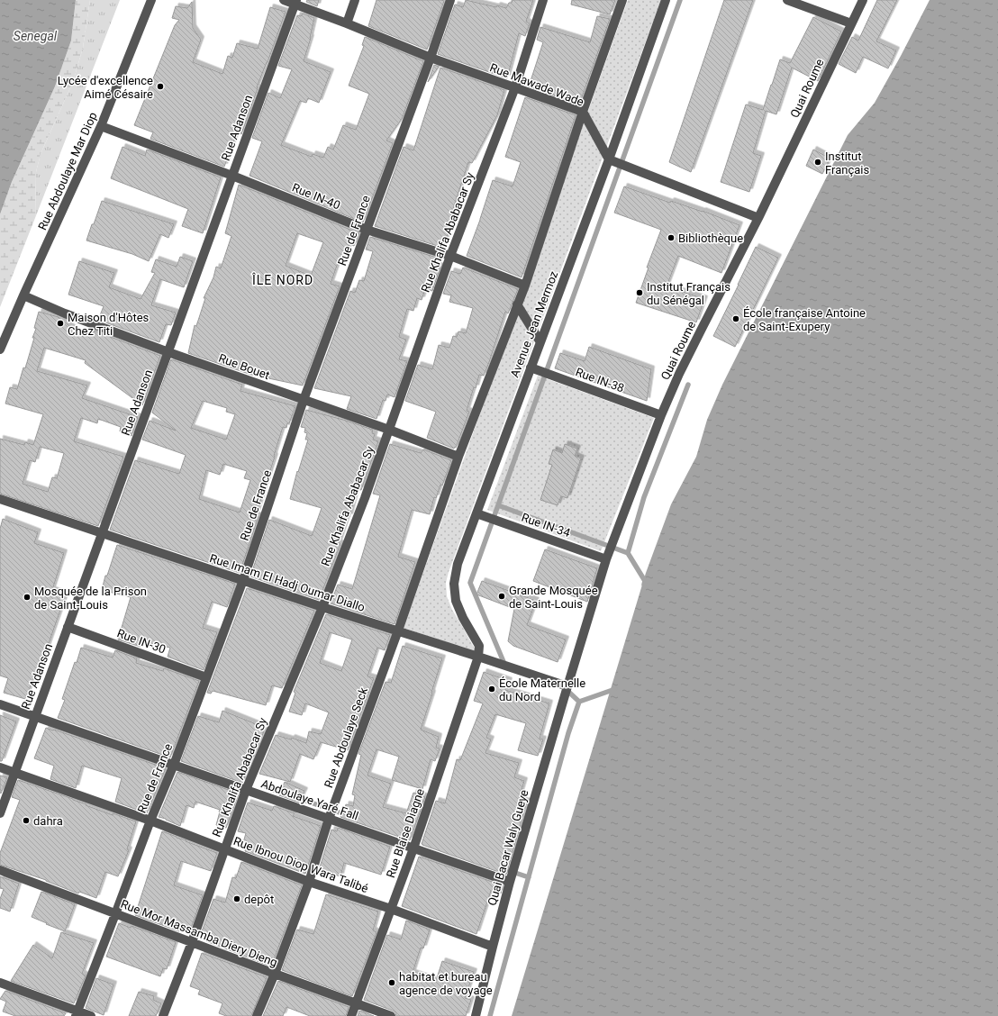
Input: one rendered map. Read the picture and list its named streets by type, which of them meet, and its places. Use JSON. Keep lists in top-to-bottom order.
{
  "streets": {
    "street": [
      "Rue Mawade Wade",
      "Quai Roume",
      "Rue Adanson",
      "Rue Abdoulaye Mar Diop",
      "Rue IN-40",
      "Rue de France",
      "Rue Khalifa Ababacar Sy",
      "Avenue Jean Mermoz",
      "Rue Bouet",
      "Rue IN-38",
      "Rue IN-34",
      "Rue Imam El Hadj Oumar Diallo",
      "Rue IN-30",
      "Rue Abdoulaye Seck",
      "Abdoulaye Yaré Fall",
      "Rue Blaise Diagne",
      "Quai Bacar Waly Gueye",
      "Rue Ibnou Diop Wara Talibé",
      "Rue Mor Massamba Diery Dieng"
    ]
  },
  "crossings": [
    ["Rue Mawade Wade", "Rue Adanson"],
    ["Rue Mawade Wade", "Rue de France"],
    ["Rue Mawade Wade", "Rue Khalifa Ababacar Sy"],
    ["Rue Mawade Wade", "Avenue Jean Mermoz"],
    ["Quai Roume", "Rue IN-38"],
    ["Quai Roume", "Rue IN-34"],
    ["Quai Roume", "Rue Imam El Hadj Oumar Diallo"],
    ["Quai Roume", "Quai Bacar Waly Gueye"],
    ["Rue Adanson", "Rue IN-40"],
    ["Rue Adanson", "Rue Bouet"],
    ["Rue Adanson", "Rue Imam El Hadj Oumar Diallo"],
    ["Rue Adanson", "Rue IN-30"],
    ["Rue Adanson", "Abdoulaye Yaré Fall"],
    ["Rue Adanson", "Rue Ibnou Diop Wara Talibé"],
    ["Rue Abdoulaye Mar Diop", "Rue IN-40"],
    ["Rue Abdoulaye Mar Diop", "Rue Bouet"],
    ["Rue IN-40", "Rue de France"],
    ["Rue IN-40", "Rue Khalifa Ababacar Sy"],
    ["Rue IN-40", "Avenue Jean Mermoz"],
    ["Rue de France", "Rue Bouet"],
    ["Rue de France", "Rue Imam El Hadj Oumar Diallo"],
    ["Rue de France", "Rue IN-30"],
    ["Rue de France", "Abdoulaye Yaré Fall"],
    ["Rue de France", "Rue Ibnou Diop Wara Talibé"],
    ["Rue de France", "Rue Mor Massamba Diery Dieng"],
    ["Rue Khalifa Ababacar Sy", "Rue Bouet"],
    ["Rue Khalifa Ababacar Sy", "Rue Imam El Hadj Oumar Diallo"],
    ["Rue Khalifa Ababacar Sy", "Abdoulaye Yaré Fall"],
    ["Rue Khalifa Ababacar Sy", "Rue Ibnou Diop Wara Talibé"],
    ["Rue Khalifa Ababacar Sy", "Rue Mor Massamba Diery Dieng"],
    ["Avenue Jean Mermoz", "Rue Bouet"],
    ["Avenue Jean Mermoz", "Rue IN-38"],
    ["Avenue Jean Mermoz", "Rue IN-34"],
    ["Avenue Jean Mermoz", "Rue Imam El Hadj Oumar Diallo"],
    ["Avenue Jean Mermoz", "Rue Abdoulaye Seck"],
    ["Avenue Jean Mermoz", "Rue Blaise Diagne"],
    ["Rue Imam El Hadj Oumar Diallo", "Rue Abdoulaye Seck"],
    ["Rue Imam El Hadj Oumar Diallo", "Rue Blaise Diagne"],
    ["Rue Imam El Hadj Oumar Diallo", "Quai Bacar Waly Gueye"],
    ["Rue Abdoulaye Seck", "Abdoulaye Yaré Fall"],
    ["Rue Abdoulaye Seck", "Rue Ibnou Diop Wara Talibé"],
    ["Rue Abdoulaye Seck", "Rue Mor Massamba Diery Dieng"],
    ["Abdoulaye Yaré Fall", "Rue Blaise Diagne"],
    ["Abdoulaye Yaré Fall", "Quai Bacar Waly Gueye"],
    ["Rue Blaise Diagne", "Rue Ibnou Diop Wara Talibé"],
    ["Rue Blaise Diagne", "Rue Mor Massamba Diery Dieng"],
    ["Quai Bacar Waly Gueye", "Rue Ibnou Diop Wara Talibé"]
  ],
  "districts": ["ÎLE NORD"],
  "water": ["Senegal"],
  "places": [
    "Lycée d'excellence Aimé Césaire",
    "Institut Français",
    "Bibliothèque",
    "Institut Français du Sénégal",
    "École française Antoine de Saint-Exupery",
    "Maison d'Hôtes Chez Titi",
    "Grande Mosquée de Saint-Louis",
    "Mosquée de la Prison de Saint-Louis",
    "École Maternelle du Nord",
    "dahra",
    "depôt",
    "habitat et bureau agence de voyage"
  ]
}
